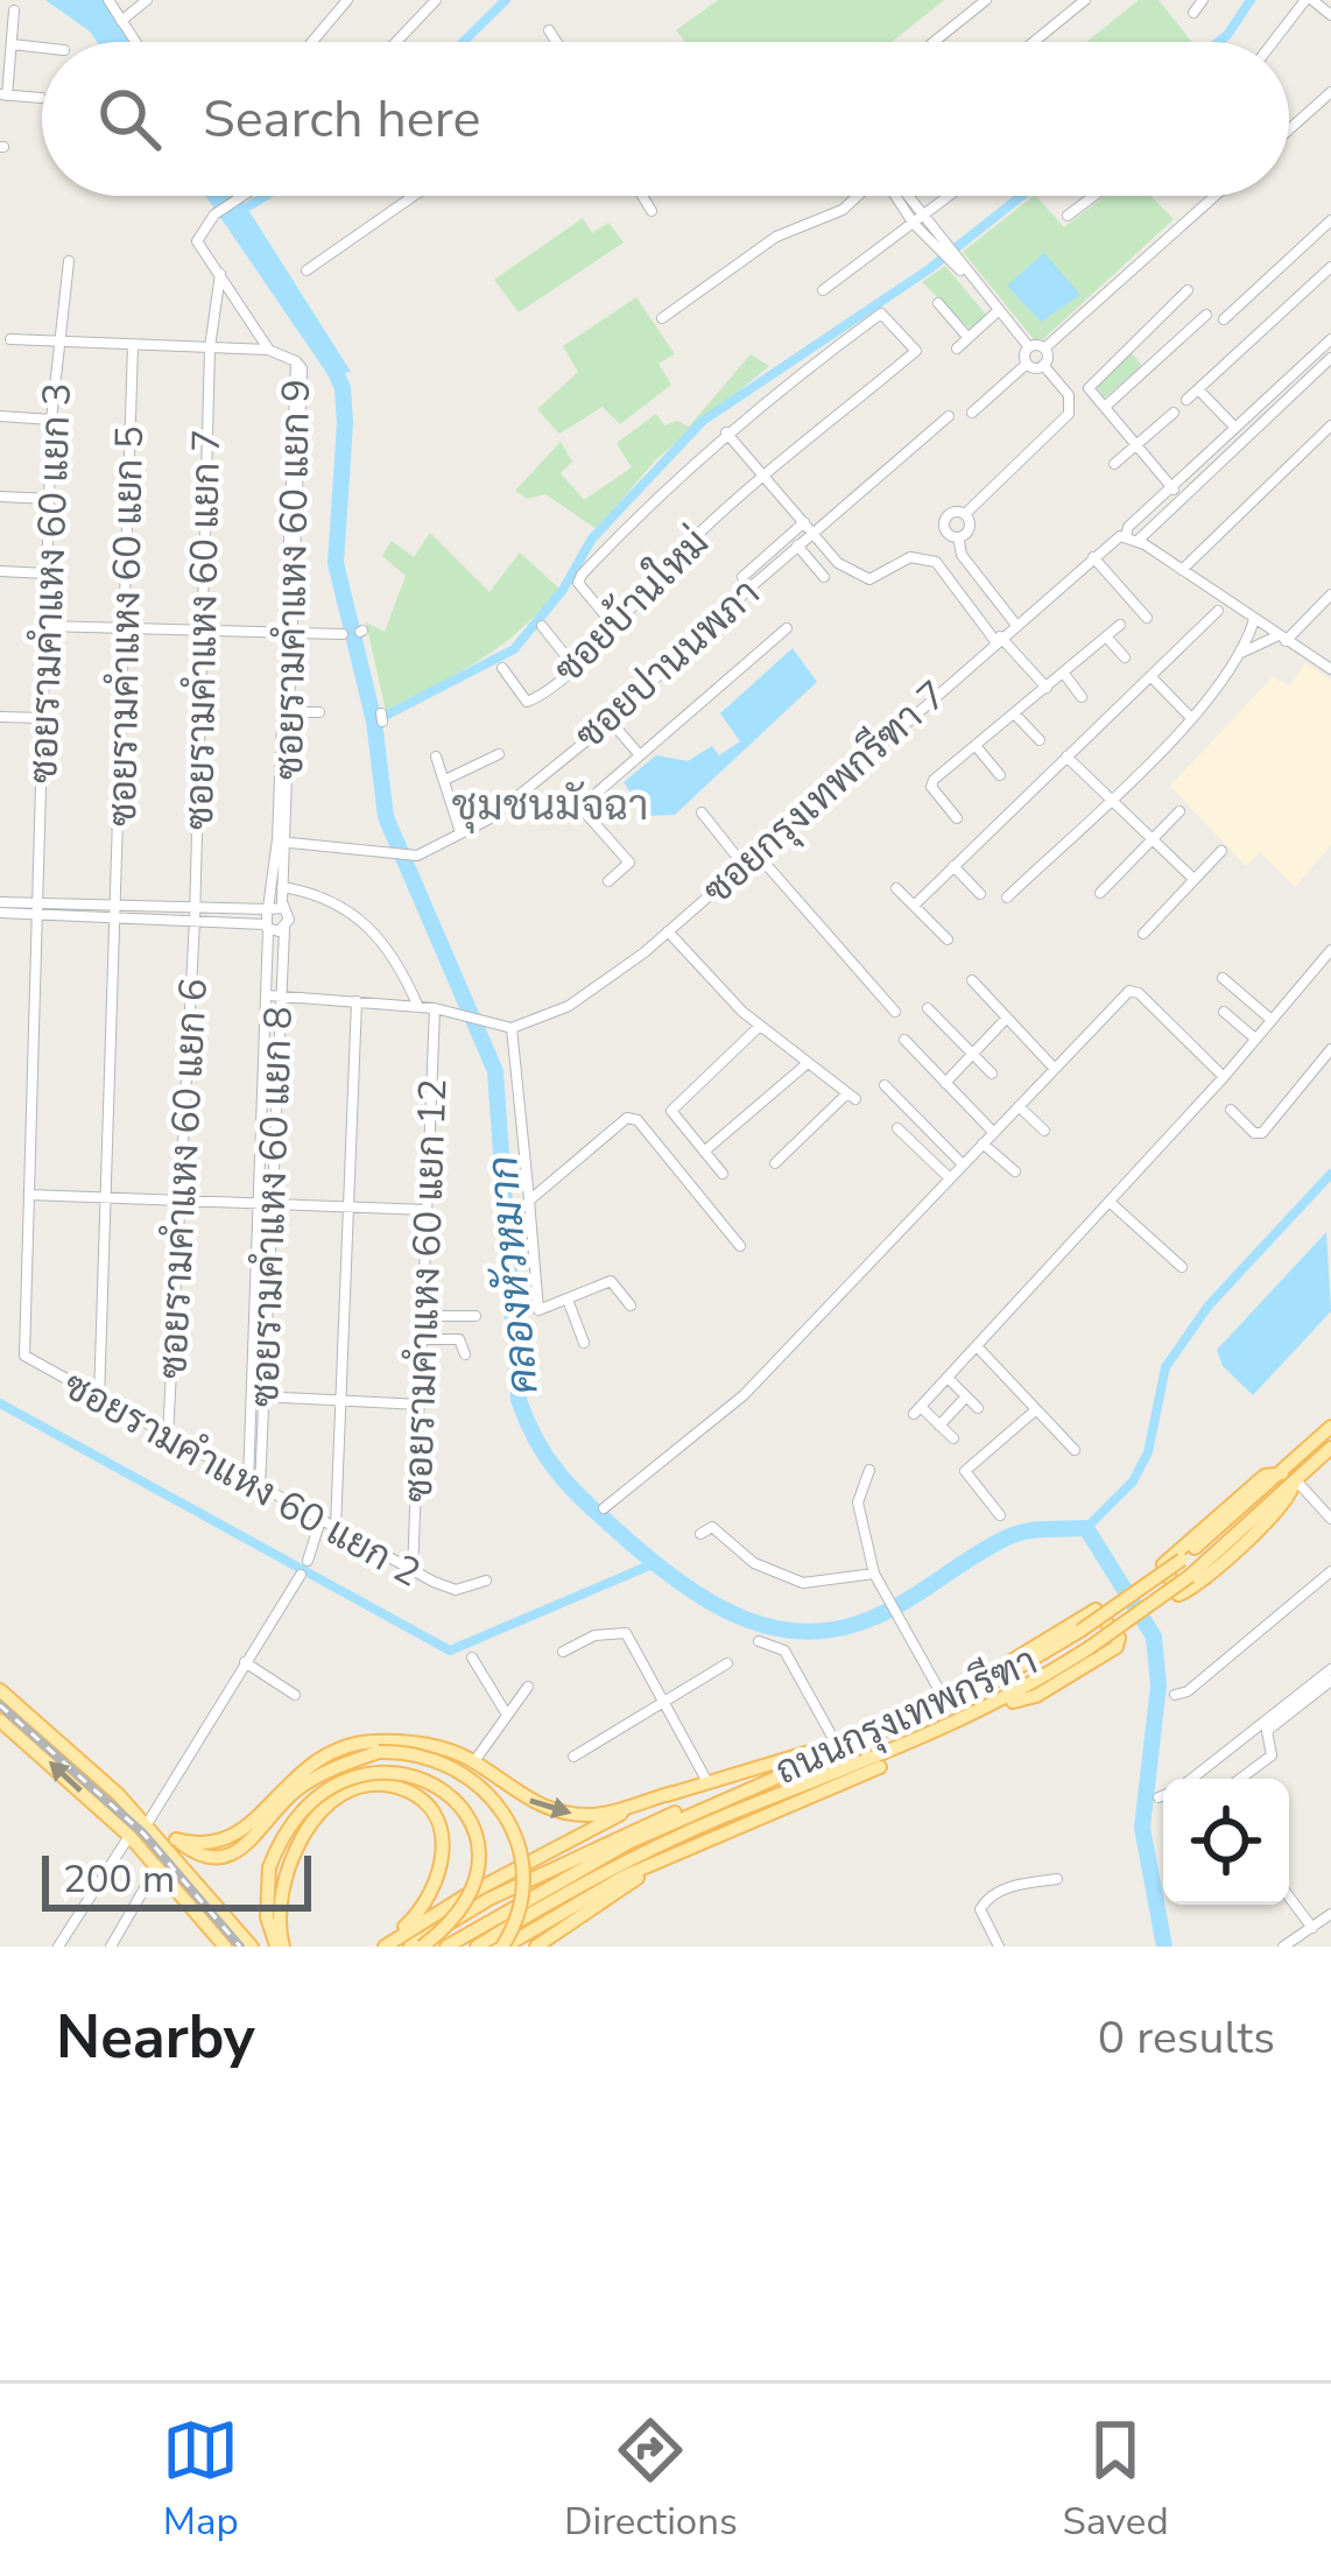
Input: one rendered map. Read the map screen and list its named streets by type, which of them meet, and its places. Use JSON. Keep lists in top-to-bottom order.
{
  "streets": {
    "main road": ["ถนนกรุงเทพกรีฑา"],
    "street": [
      "ซอยรามคำแหง 60 แยก 9",
      "ซอยรามคำแหง 60 แยก 3",
      "ซอยบ้านใหม่",
      "ซอยรามคำแหง 60 แยก 5",
      "ซอยรามคำแหง 60 แยก 7",
      "ซอยปานนพภา",
      "ซอยกรุงเทพกรีฑา 7",
      "ซอยรามคำแหง 60 แยก 6",
      "ซอยรามคำแหง 60 แยก 8",
      "ซอยรามคำแหง 60 แยก 12",
      "ซอยรามคำแหง 60 แยก 2"
    ]
  },
  "crossings": [
    ["ซอยรามคำแหง 60 แยก 9", "ซอยปานนพภา"],
    ["ซอยรามคำแหง 60 แยก 9", "ซอยรามคำแหง 60 แยก 8"],
    ["ซอยรามคำแหง 60 แยก 3", "ซอยรามคำแหง 60 แยก 2"],
    ["ซอยรามคำแหง 60 แยก 5", "ซอยรามคำแหง 60 แยก 2"],
    ["ซอยรามคำแหง 60 แยก 7", "ซอยรามคำแหง 60 แยก 6"],
    ["ซอยรามคำแหง 60 แยก 6", "ซอยรามคำแหง 60 แยก 2"],
    ["ซอยรามคำแหง 60 แยก 8", "ซอยรามคำแหง 60 แยก 2"],
    ["ซอยรามคำแหง 60 แยก 12", "ซอยรามคำแหง 60 แยก 2"]
  ],
  "districts": ["ชุมชนมัจฉา"],
  "water": ["คลองหัวหมาก"],
  "scale_bar": "200 m",
  "page": {
    "search": "Search here",
    "scale": "200 m",
    "heading": ["Nearby", "0 results"],
    "nav": ["Map", "Directions", "Saved"]
  }
}
